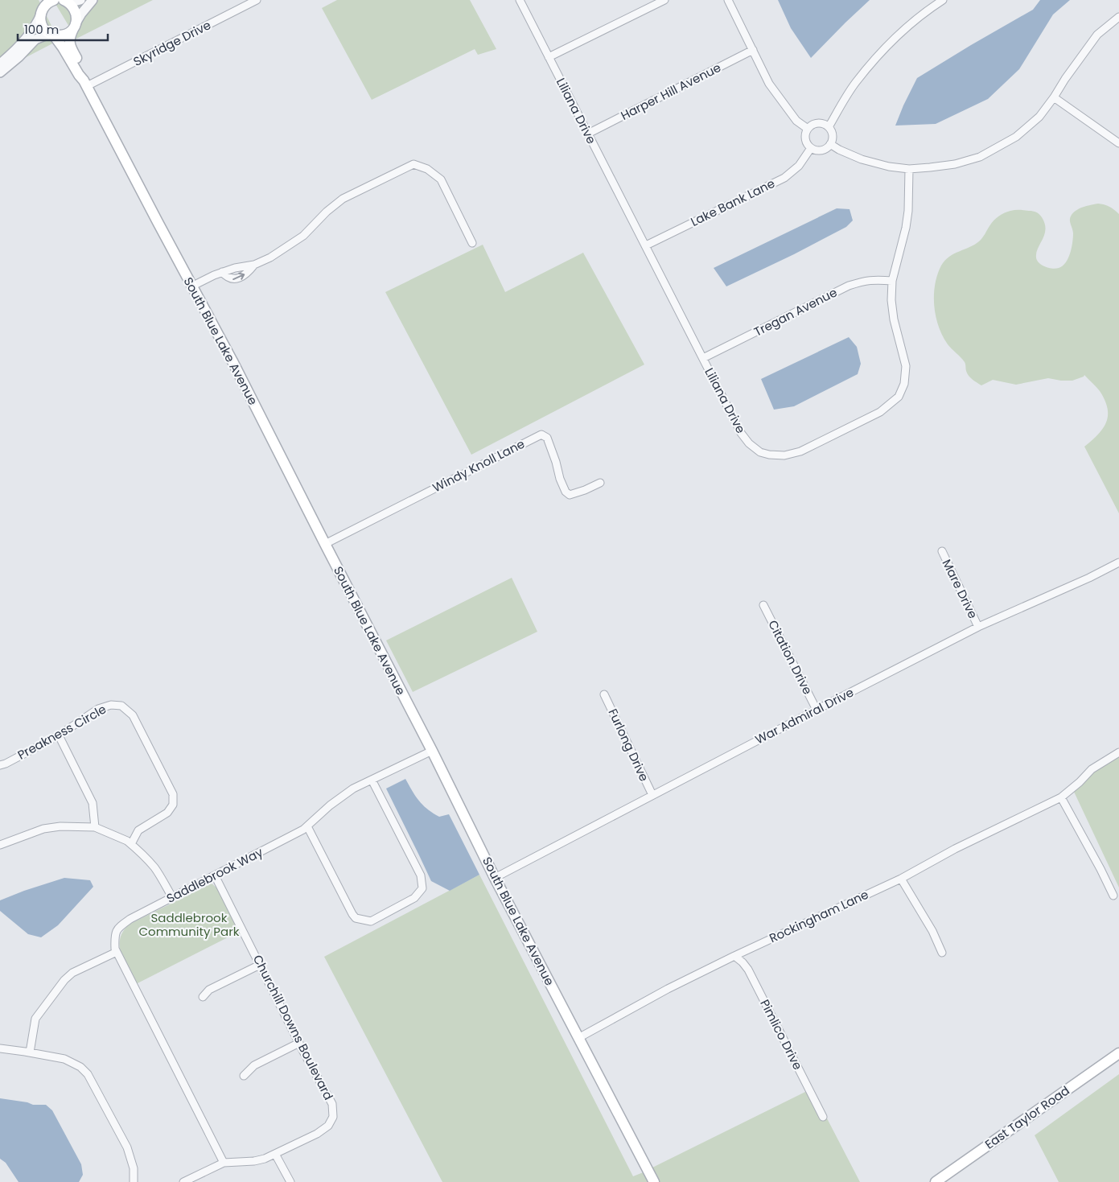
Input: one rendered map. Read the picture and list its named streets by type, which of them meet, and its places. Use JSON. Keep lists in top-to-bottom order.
{
  "streets": {
    "main road": ["South Blue Lake Avenue", "East Taylor Road"],
    "street": [
      "Skyridge Drive",
      "Harper Hill Avenue",
      "Liliana Drive",
      "Lake Bank Lane",
      "Tregan Avenue",
      "Windy Knoll Lane",
      "Mare Drive",
      "Citation Drive",
      "War Admiral Drive",
      "Preakness Circle",
      "Furlong Drive",
      "Saddlebrook Way",
      "Rockingham Lane",
      "Churchill Downs Boulevard",
      "Pimlico Drive"
    ]
  },
  "crossings": [
    ["Skyridge Drive", "South Blue Lake Avenue"],
    ["Harper Hill Avenue", "Liliana Drive"],
    ["Liliana Drive", "Lake Bank Lane"],
    ["Liliana Drive", "Tregan Avenue"],
    ["South Blue Lake Avenue", "Windy Knoll Lane"],
    ["South Blue Lake Avenue", "War Admiral Drive"],
    ["South Blue Lake Avenue", "Saddlebrook Way"],
    ["South Blue Lake Avenue", "Rockingham Lane"],
    ["Mare Drive", "War Admiral Drive"],
    ["Citation Drive", "War Admiral Drive"],
    ["War Admiral Drive", "Furlong Drive"],
    ["Saddlebrook Way", "Churchill Downs Boulevard"],
    ["Rockingham Lane", "Pimlico Drive"]
  ],
  "parks": ["Saddlebrook Community Park"],
  "scale_bar": "100 m"
}
